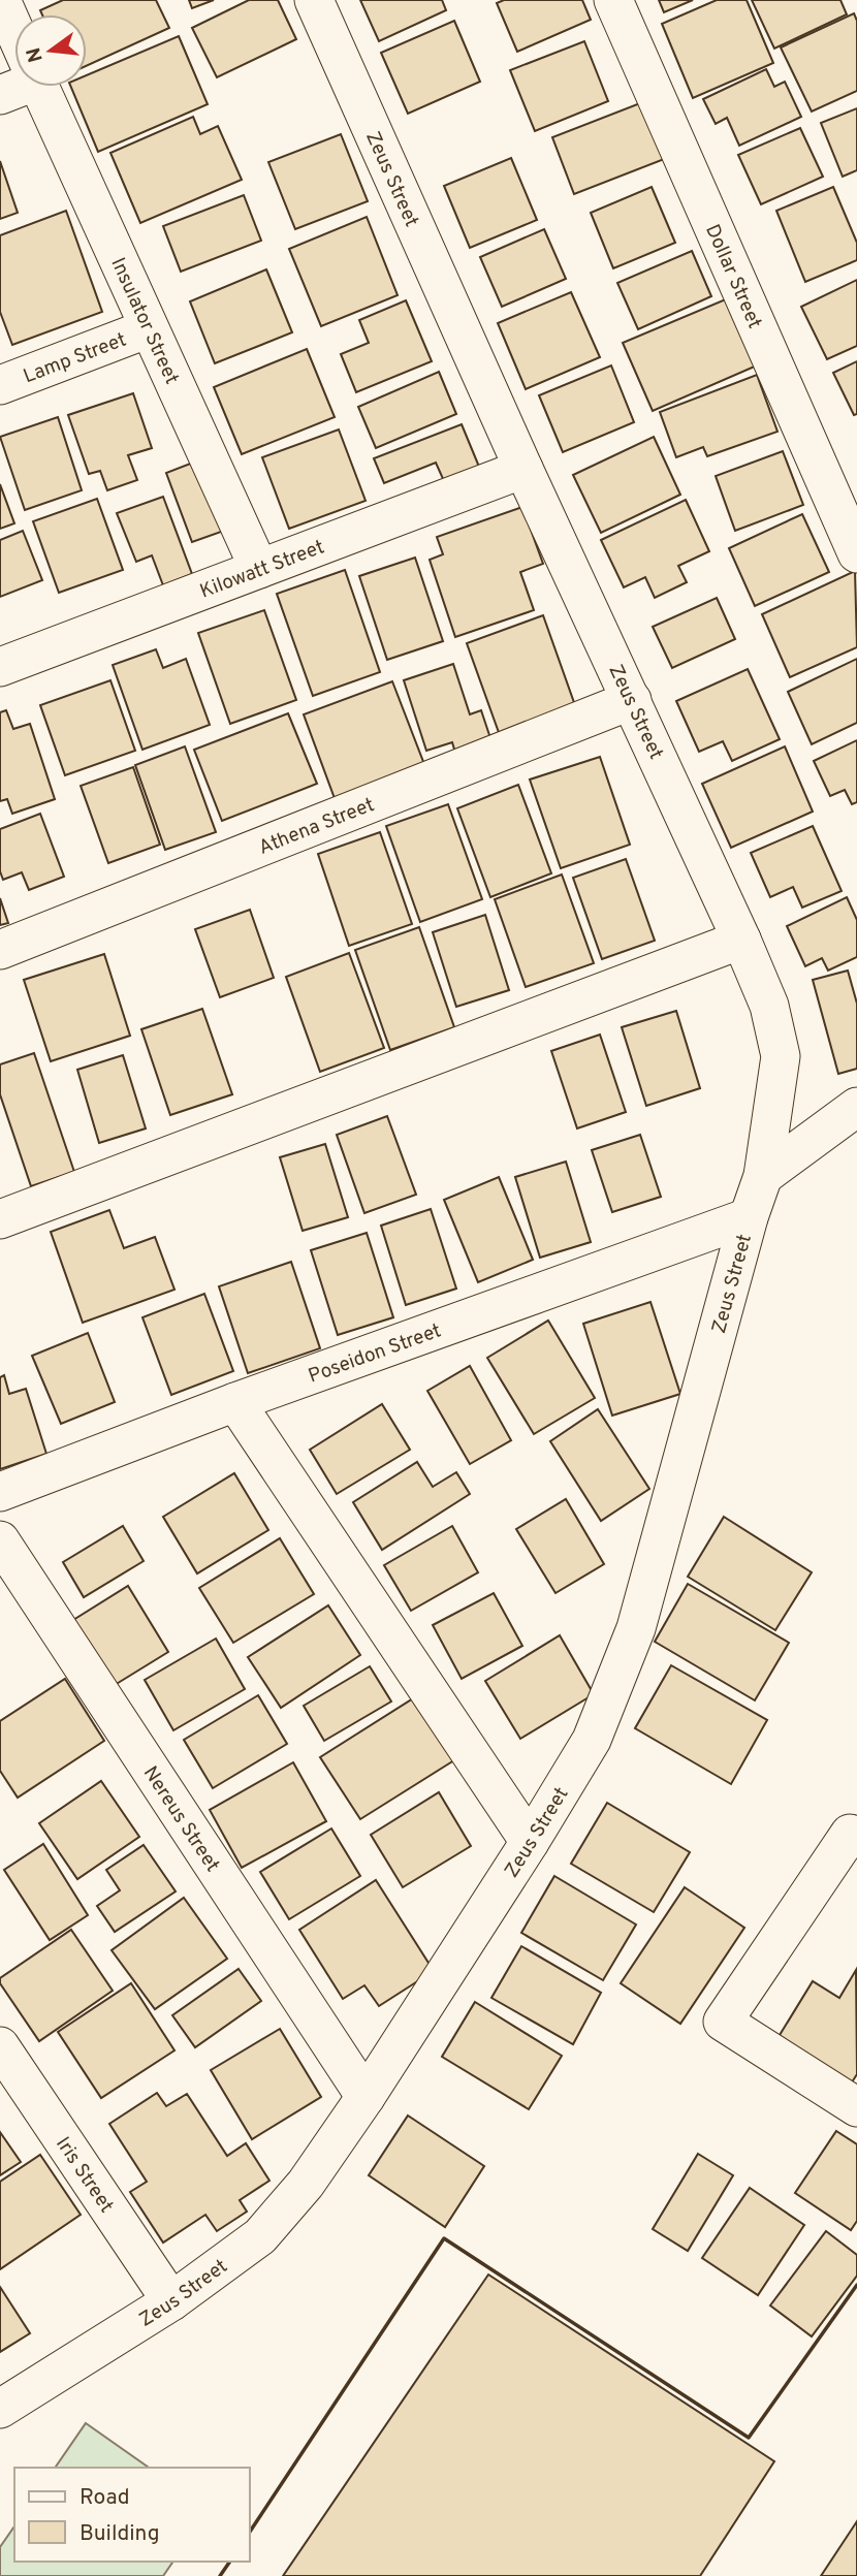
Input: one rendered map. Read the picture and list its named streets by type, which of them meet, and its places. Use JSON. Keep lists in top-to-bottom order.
{
  "streets": {
    "street": [
      "Zeus Street",
      "Dollar Street",
      "Insulator Street",
      "Lamp Street",
      "Kilowatt Street",
      "Athena Street",
      "Poseidon Street",
      "Nereus Street",
      "Iris Street"
    ]
  },
  "crossings": [
    ["Zeus Street", "Kilowatt Street"],
    ["Zeus Street", "Athena Street"],
    ["Zeus Street", "Poseidon Street"],
    ["Zeus Street", "Nereus Street"],
    ["Zeus Street", "Iris Street"],
    ["Insulator Street", "Lamp Street"],
    ["Insulator Street", "Kilowatt Street"]
  ],
  "legend": ["Road", "Building"],
  "north": "left"
}
